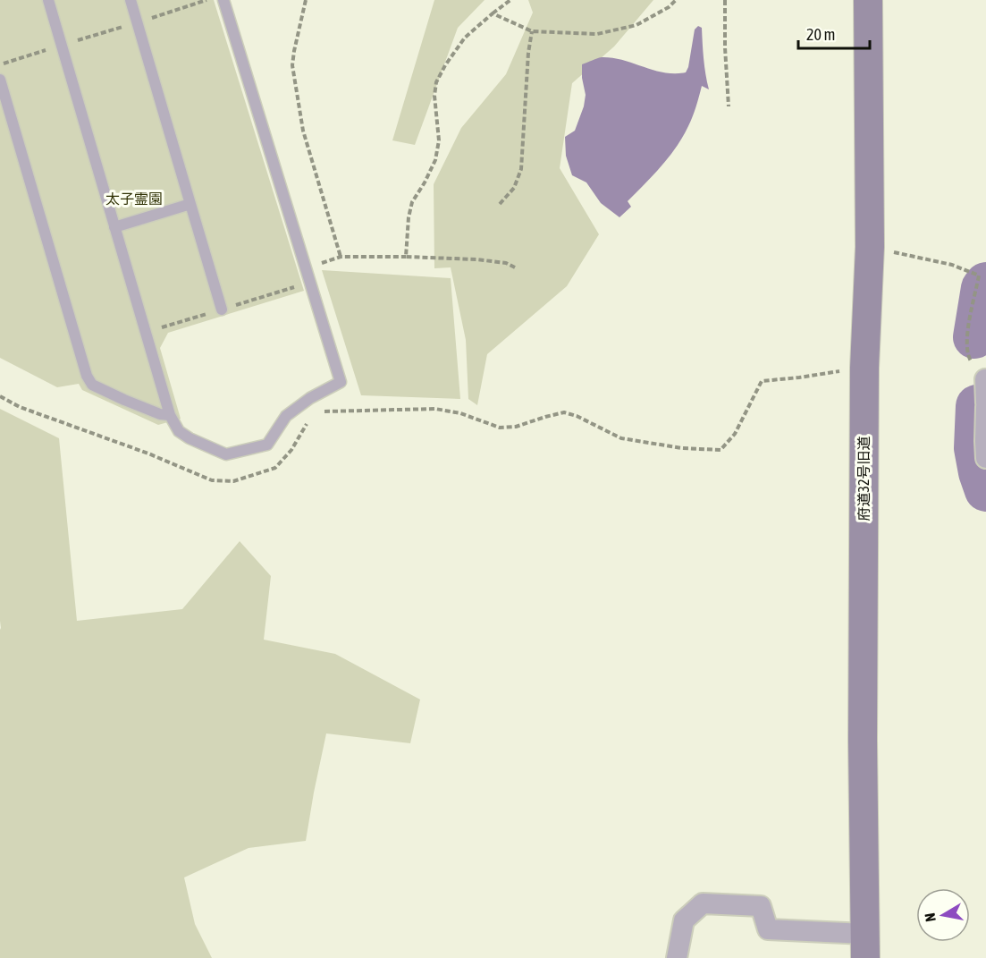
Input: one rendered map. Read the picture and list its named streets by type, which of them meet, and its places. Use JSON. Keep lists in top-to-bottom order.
{
  "streets": {
    "street": ["府道32号旧道"]
  },
  "parks": ["太子霊園"],
  "scale_bar": "20 m",
  "north": "left"
}
